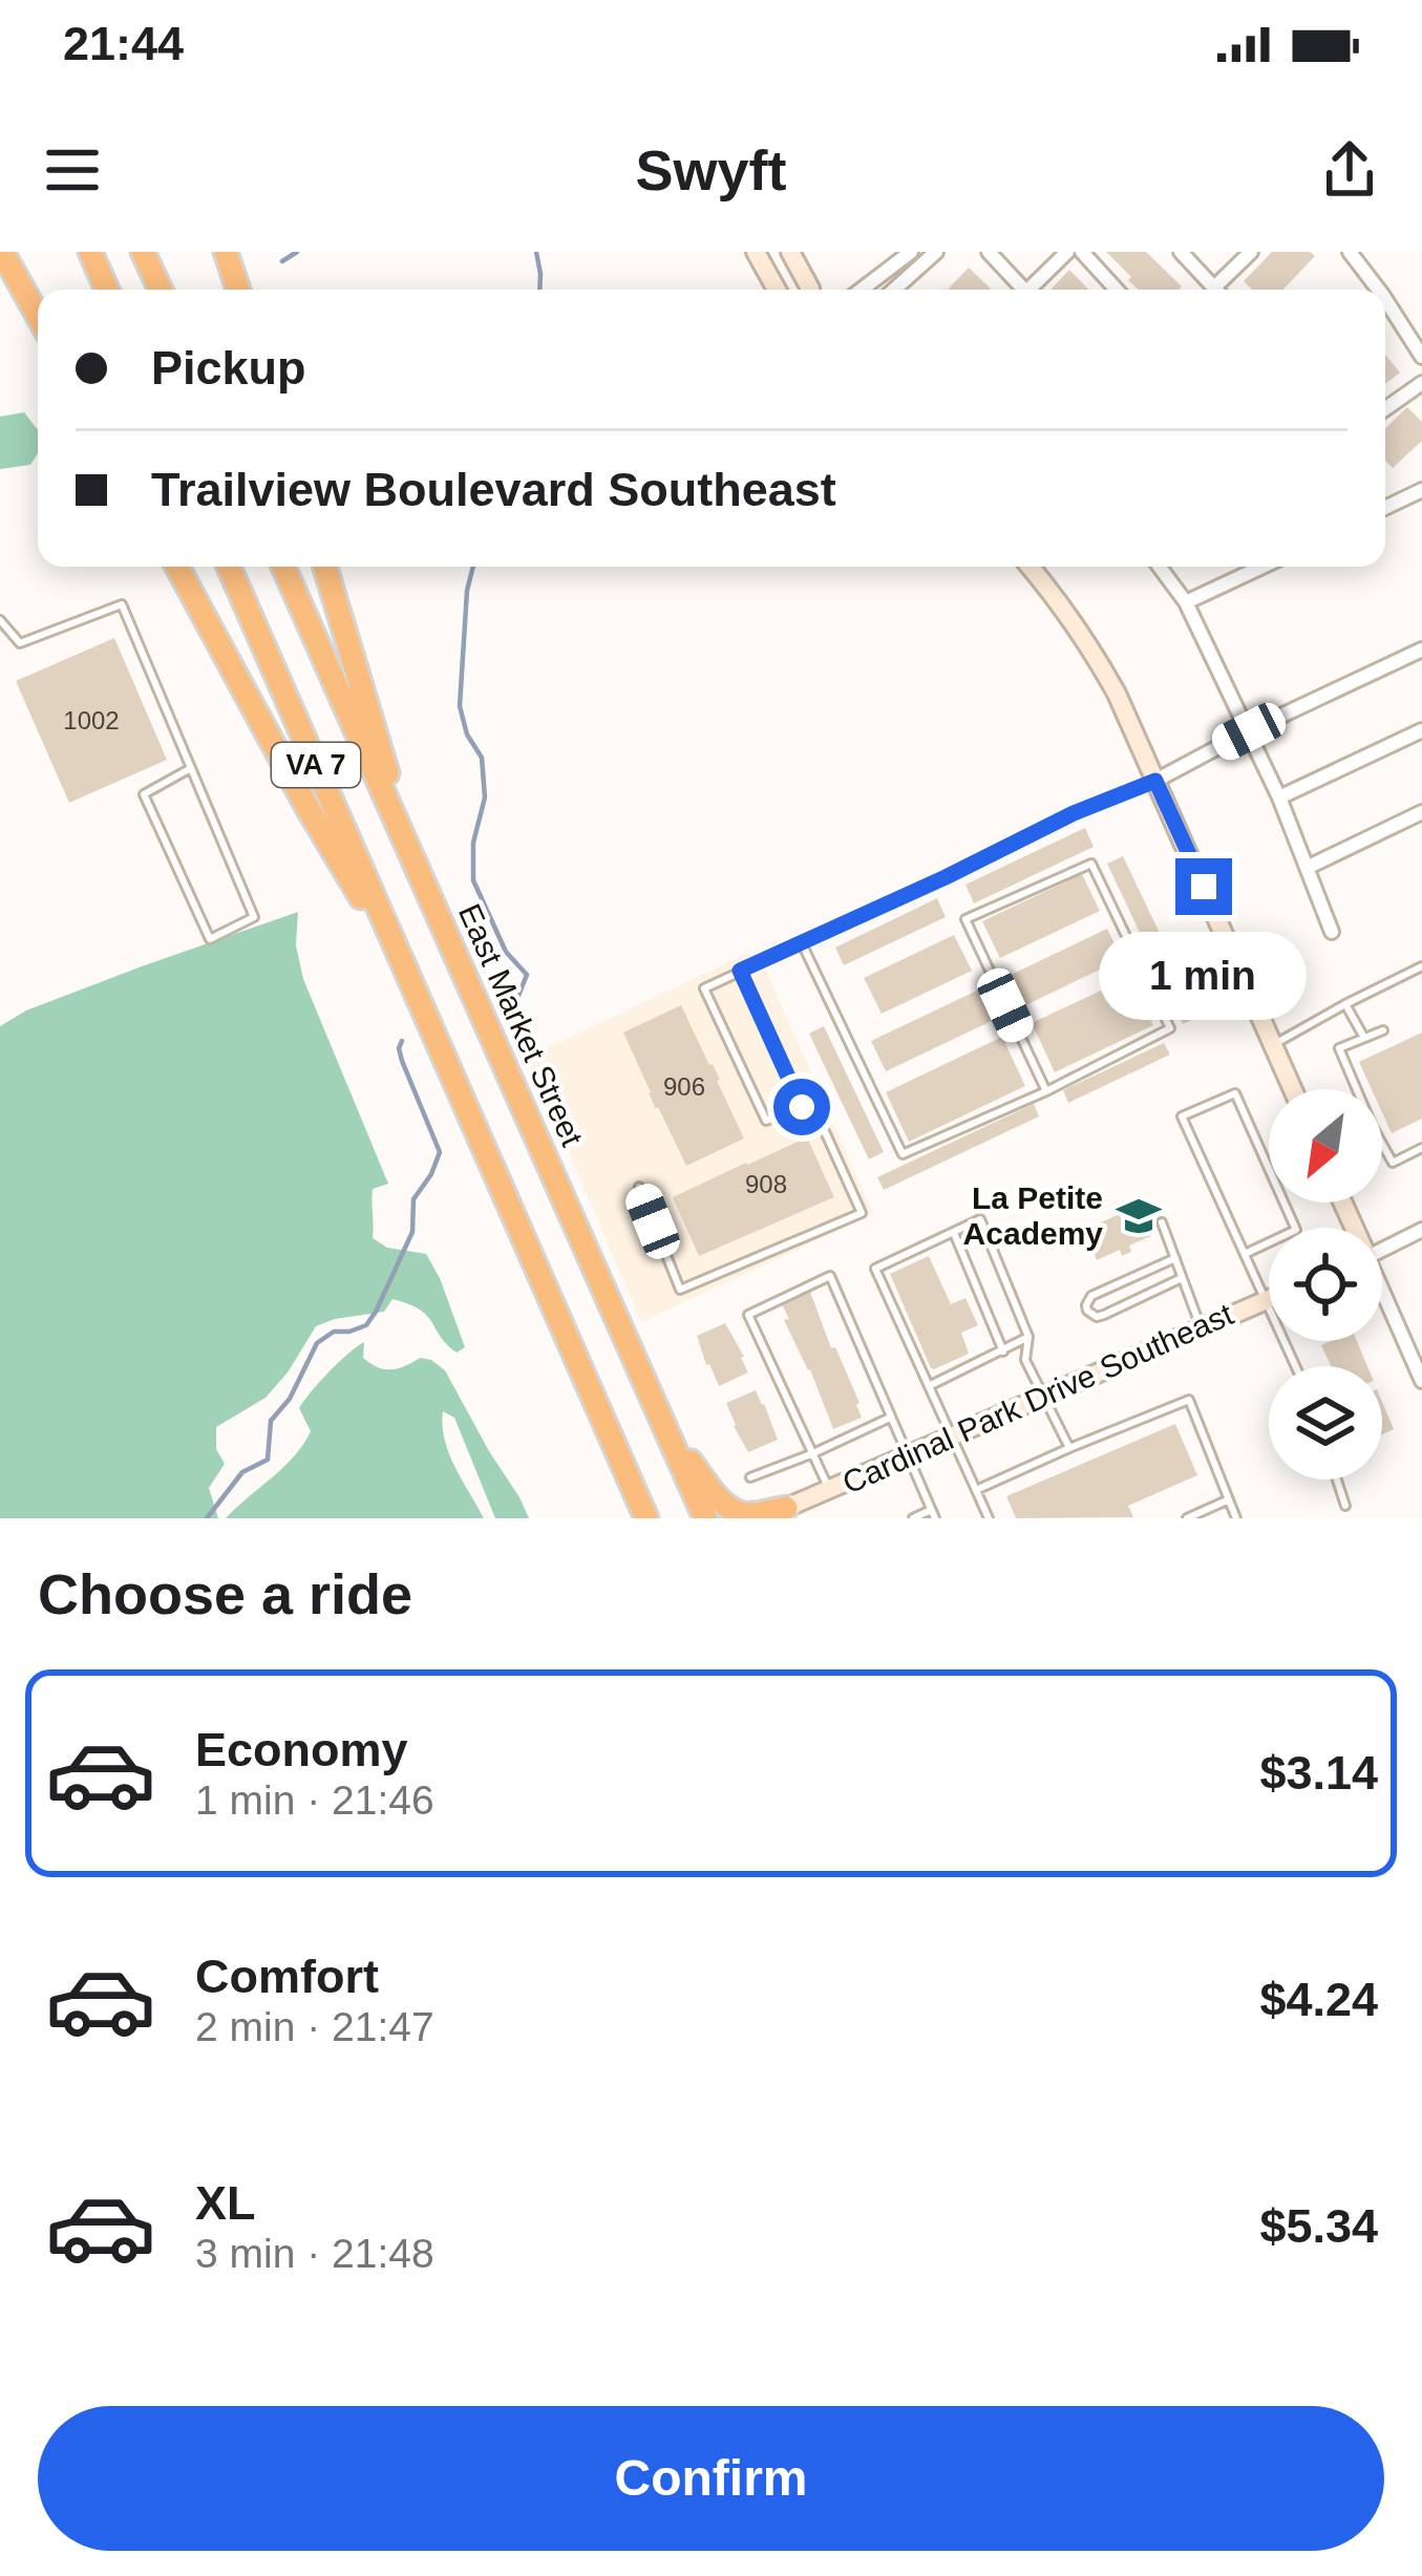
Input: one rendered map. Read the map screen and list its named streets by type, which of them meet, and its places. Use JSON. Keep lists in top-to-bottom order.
{
  "streets": {
    "highway": ["VA 7", "East Market Street"],
    "street": ["Cardinal Park Drive Southeast"]
  },
  "places": {
    "school or university": ["La Petite Academy"]
  },
  "house_numbers": ["1002", "906", "908"],
  "north": "bottom left",
  "page": {
    "status": "21:44",
    "header": "Swyft",
    "banner": ["Pickup", "Trailview Boulevard Southeast"],
    "bubble": "1 min",
    "heading": "Choose a ride",
    "list": [
      {
        "name": "Economy",
        "note": "1 min · 21:46",
        "value": "$3.14"
      },
      {
        "name": "Comfort",
        "note": "2 min · 21:47",
        "value": "$4.24"
      },
      {
        "name": "XL",
        "note": "3 min · 21:48",
        "value": "$5.34"
      }
    ],
    "buttons": "Confirm"
  }
}
